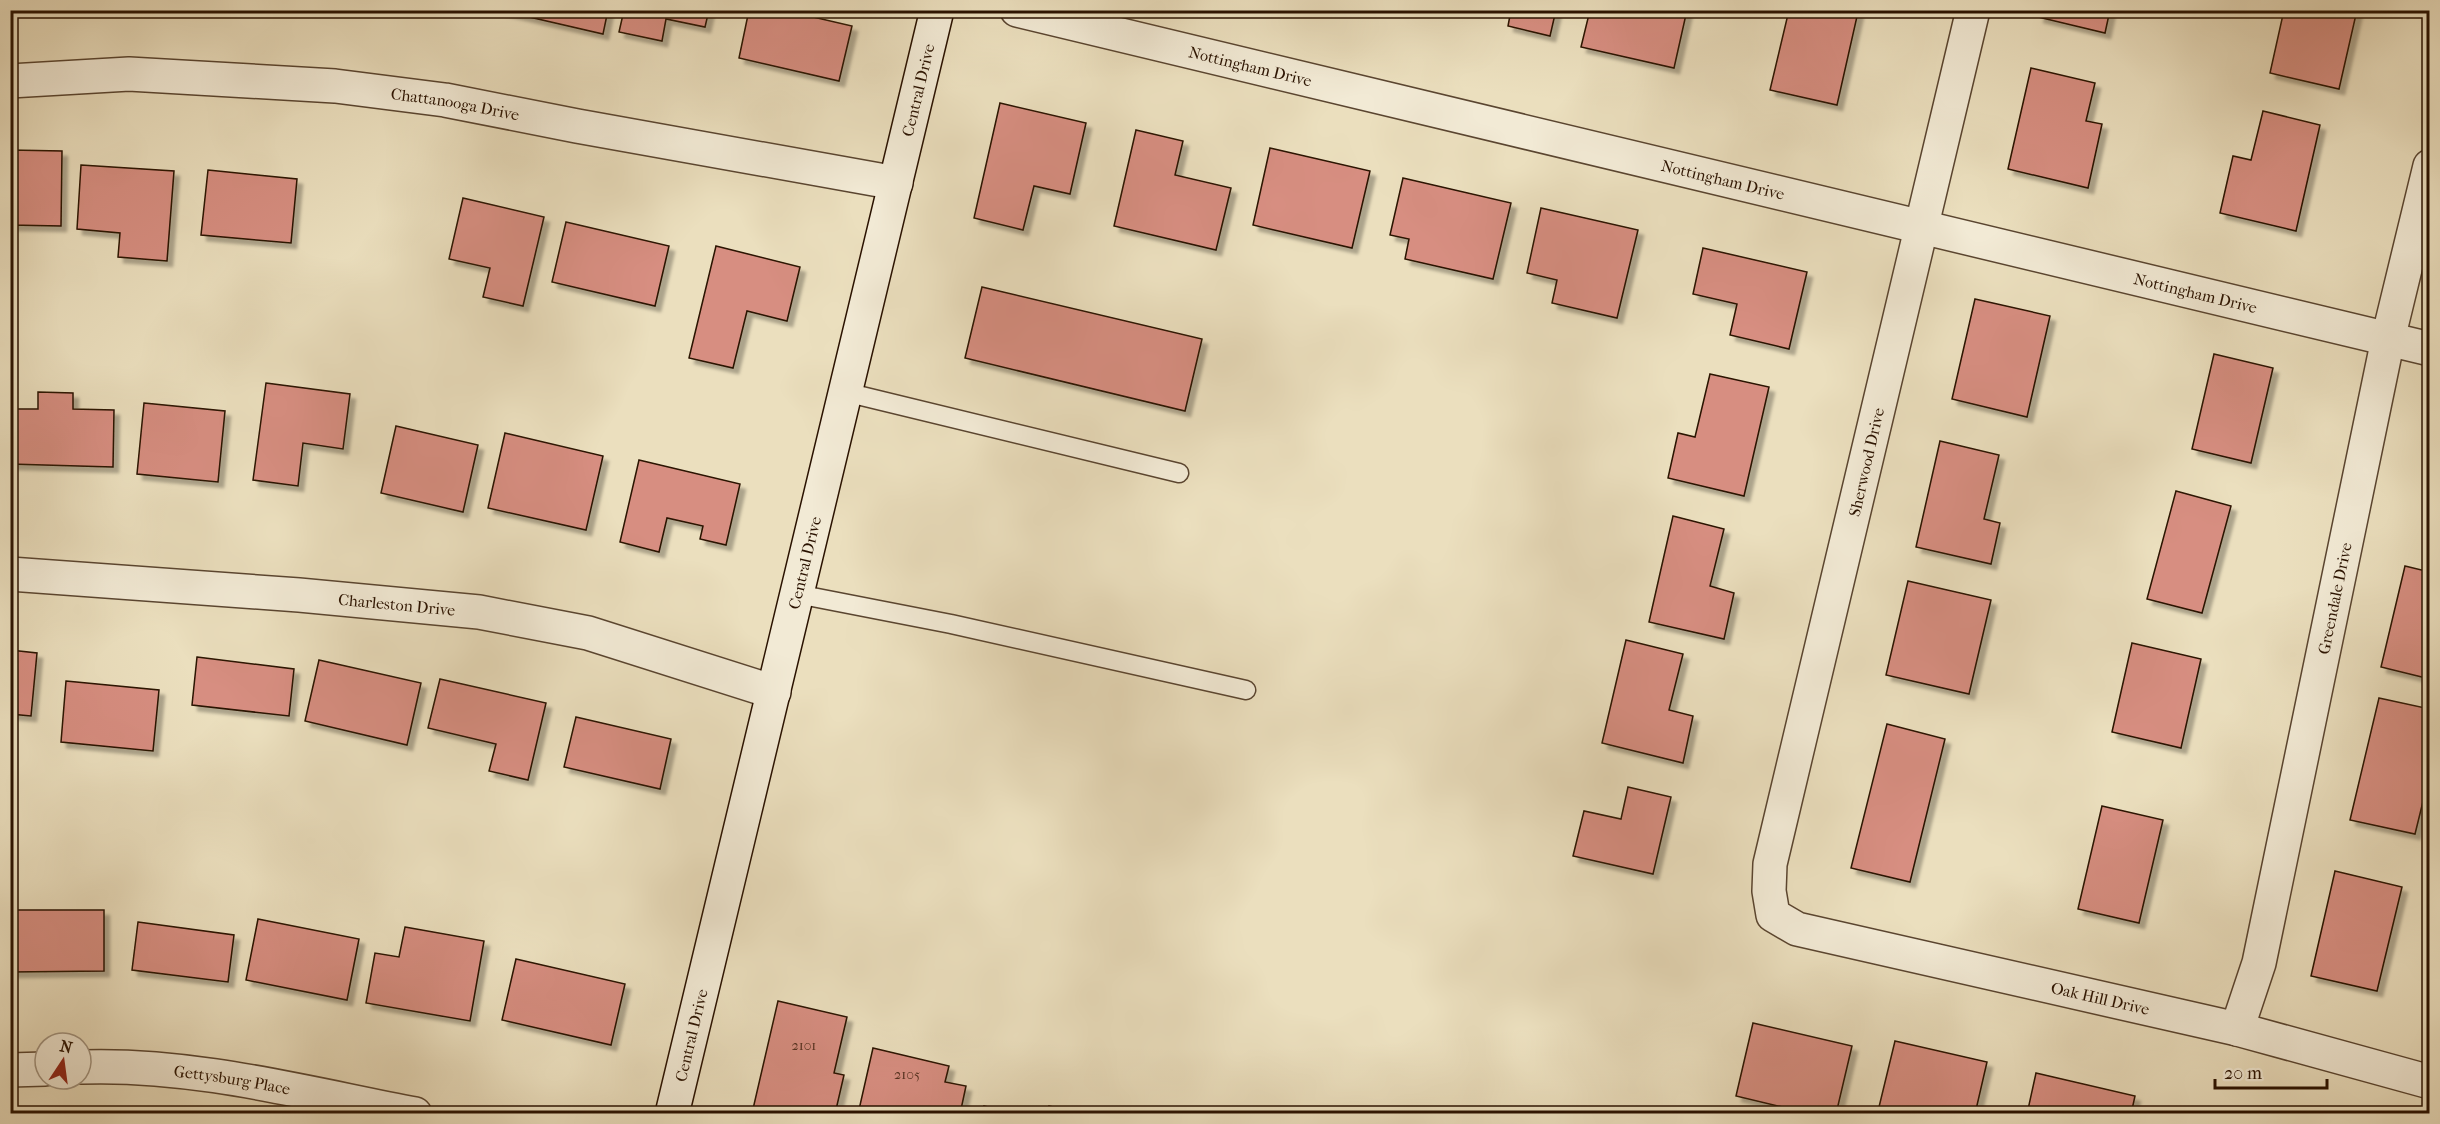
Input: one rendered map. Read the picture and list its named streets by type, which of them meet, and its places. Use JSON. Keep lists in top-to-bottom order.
{
  "streets": {
    "street": [
      "Nottingham Drive",
      "Central Drive",
      "Chattanooga Drive",
      "Sherwood Drive",
      "Greendale Drive",
      "Charleston Drive",
      "Oak Hill Drive",
      "Gettysburg Place"
    ]
  },
  "crossings": [
    ["Nottingham Drive", "Sherwood Drive"],
    ["Nottingham Drive", "Greendale Drive"],
    ["Central Drive", "Chattanooga Drive"],
    ["Central Drive", "Charleston Drive"],
    ["Sherwood Drive", "Oak Hill Drive"],
    ["Greendale Drive", "Oak Hill Drive"]
  ],
  "house_numbers": ["2101", "2105"],
  "scale_bar": "20 m",
  "north": "top"
}
